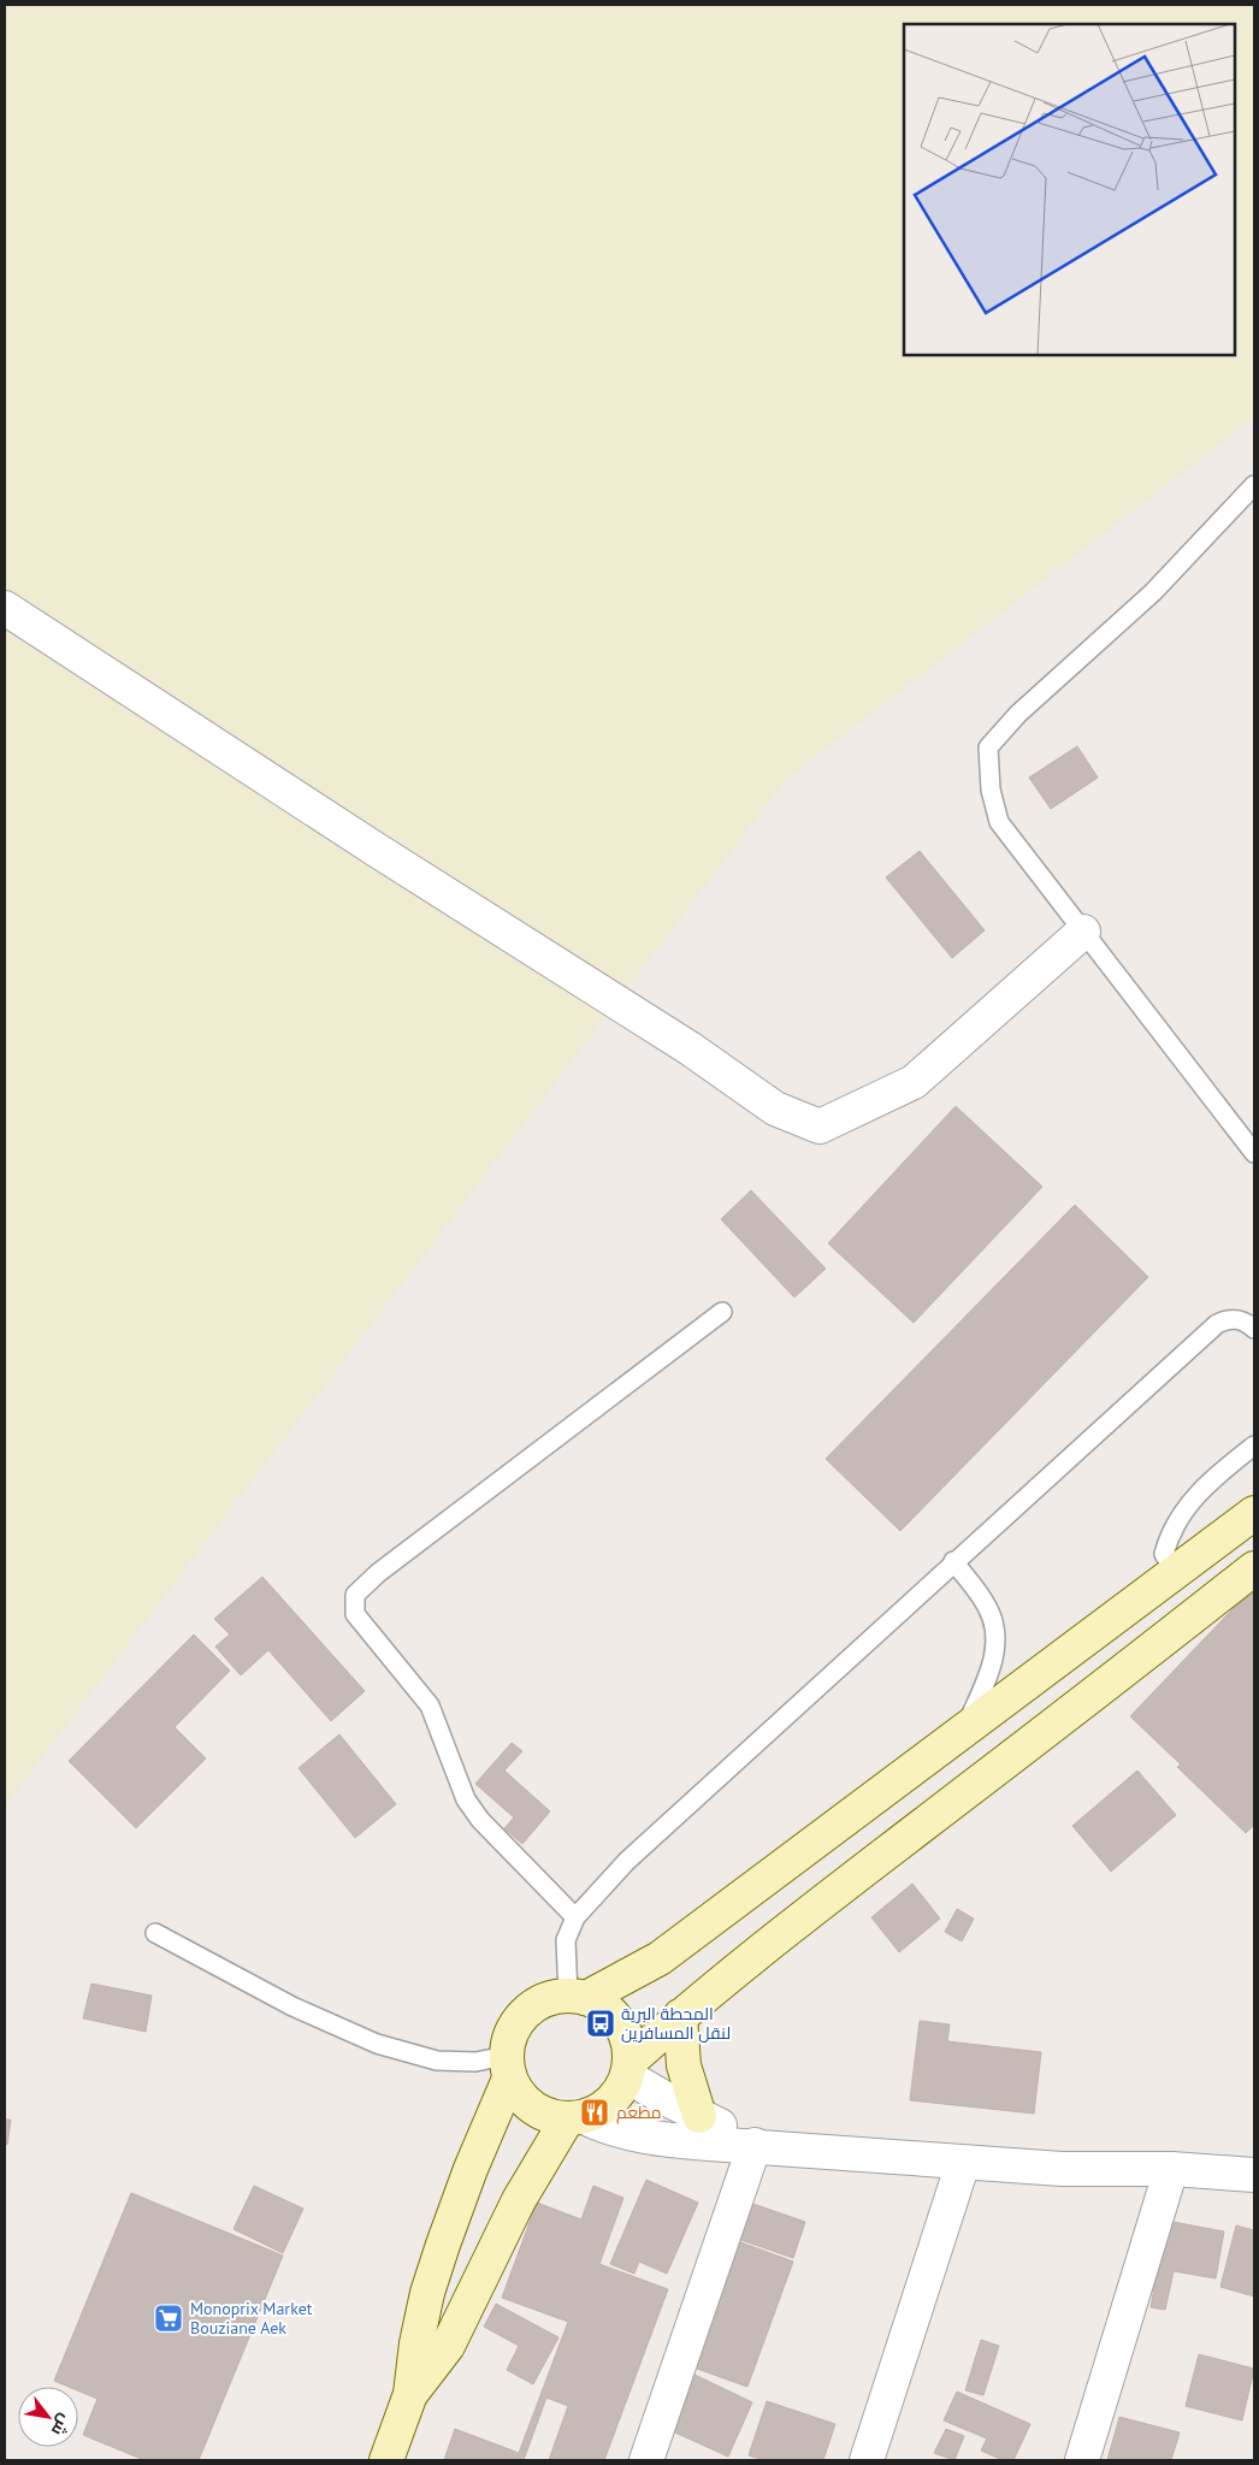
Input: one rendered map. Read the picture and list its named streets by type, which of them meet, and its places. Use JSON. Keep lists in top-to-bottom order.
{
  "places": {
    "bus stop": ["المحطة البرية لنقل المسافرين"],
    "restaurant": ["مطعم"],
    "supermarket": ["Monoprix Market Bouziane Aek"]
  },
  "north": "bottom right"
}
